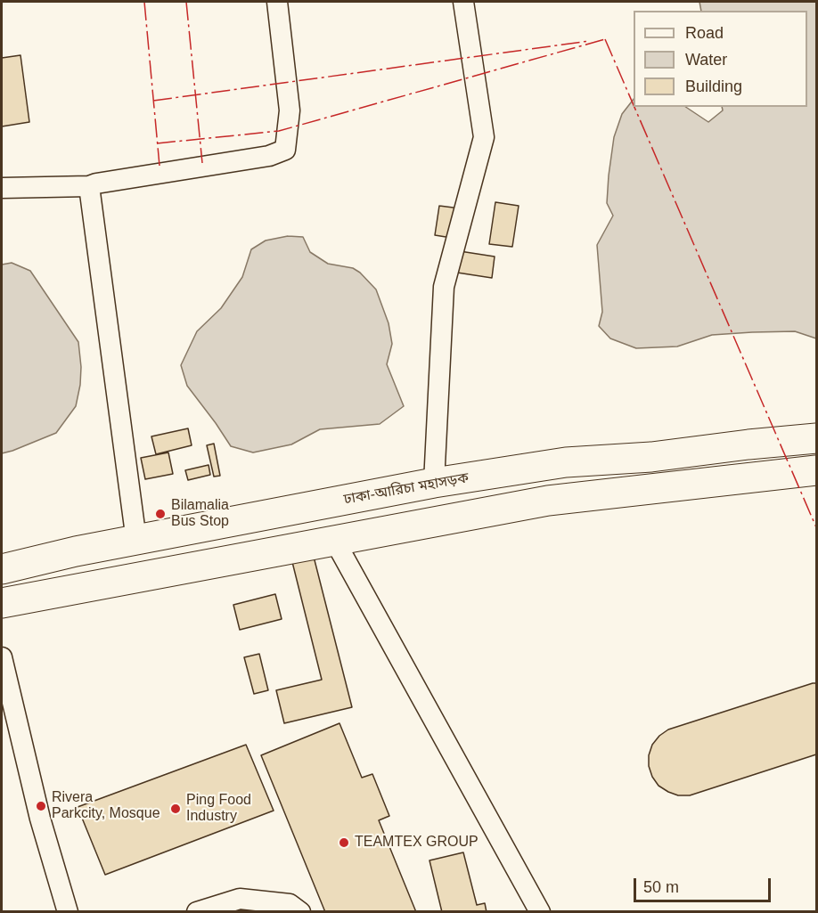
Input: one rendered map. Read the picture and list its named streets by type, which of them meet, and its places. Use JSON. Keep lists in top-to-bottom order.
{
  "streets": {
    "highway": ["ঢাকা-আরিচা মহাসড়ক"]
  },
  "places": [
    "Bilamalia Bus Stop",
    "Rivera Parkcity, Mosque",
    "Ping Food Industry",
    "TEAMTEX GROUP"
  ],
  "legend": ["Road", "Water", "Building"],
  "scale_bar": "50 m"
}
